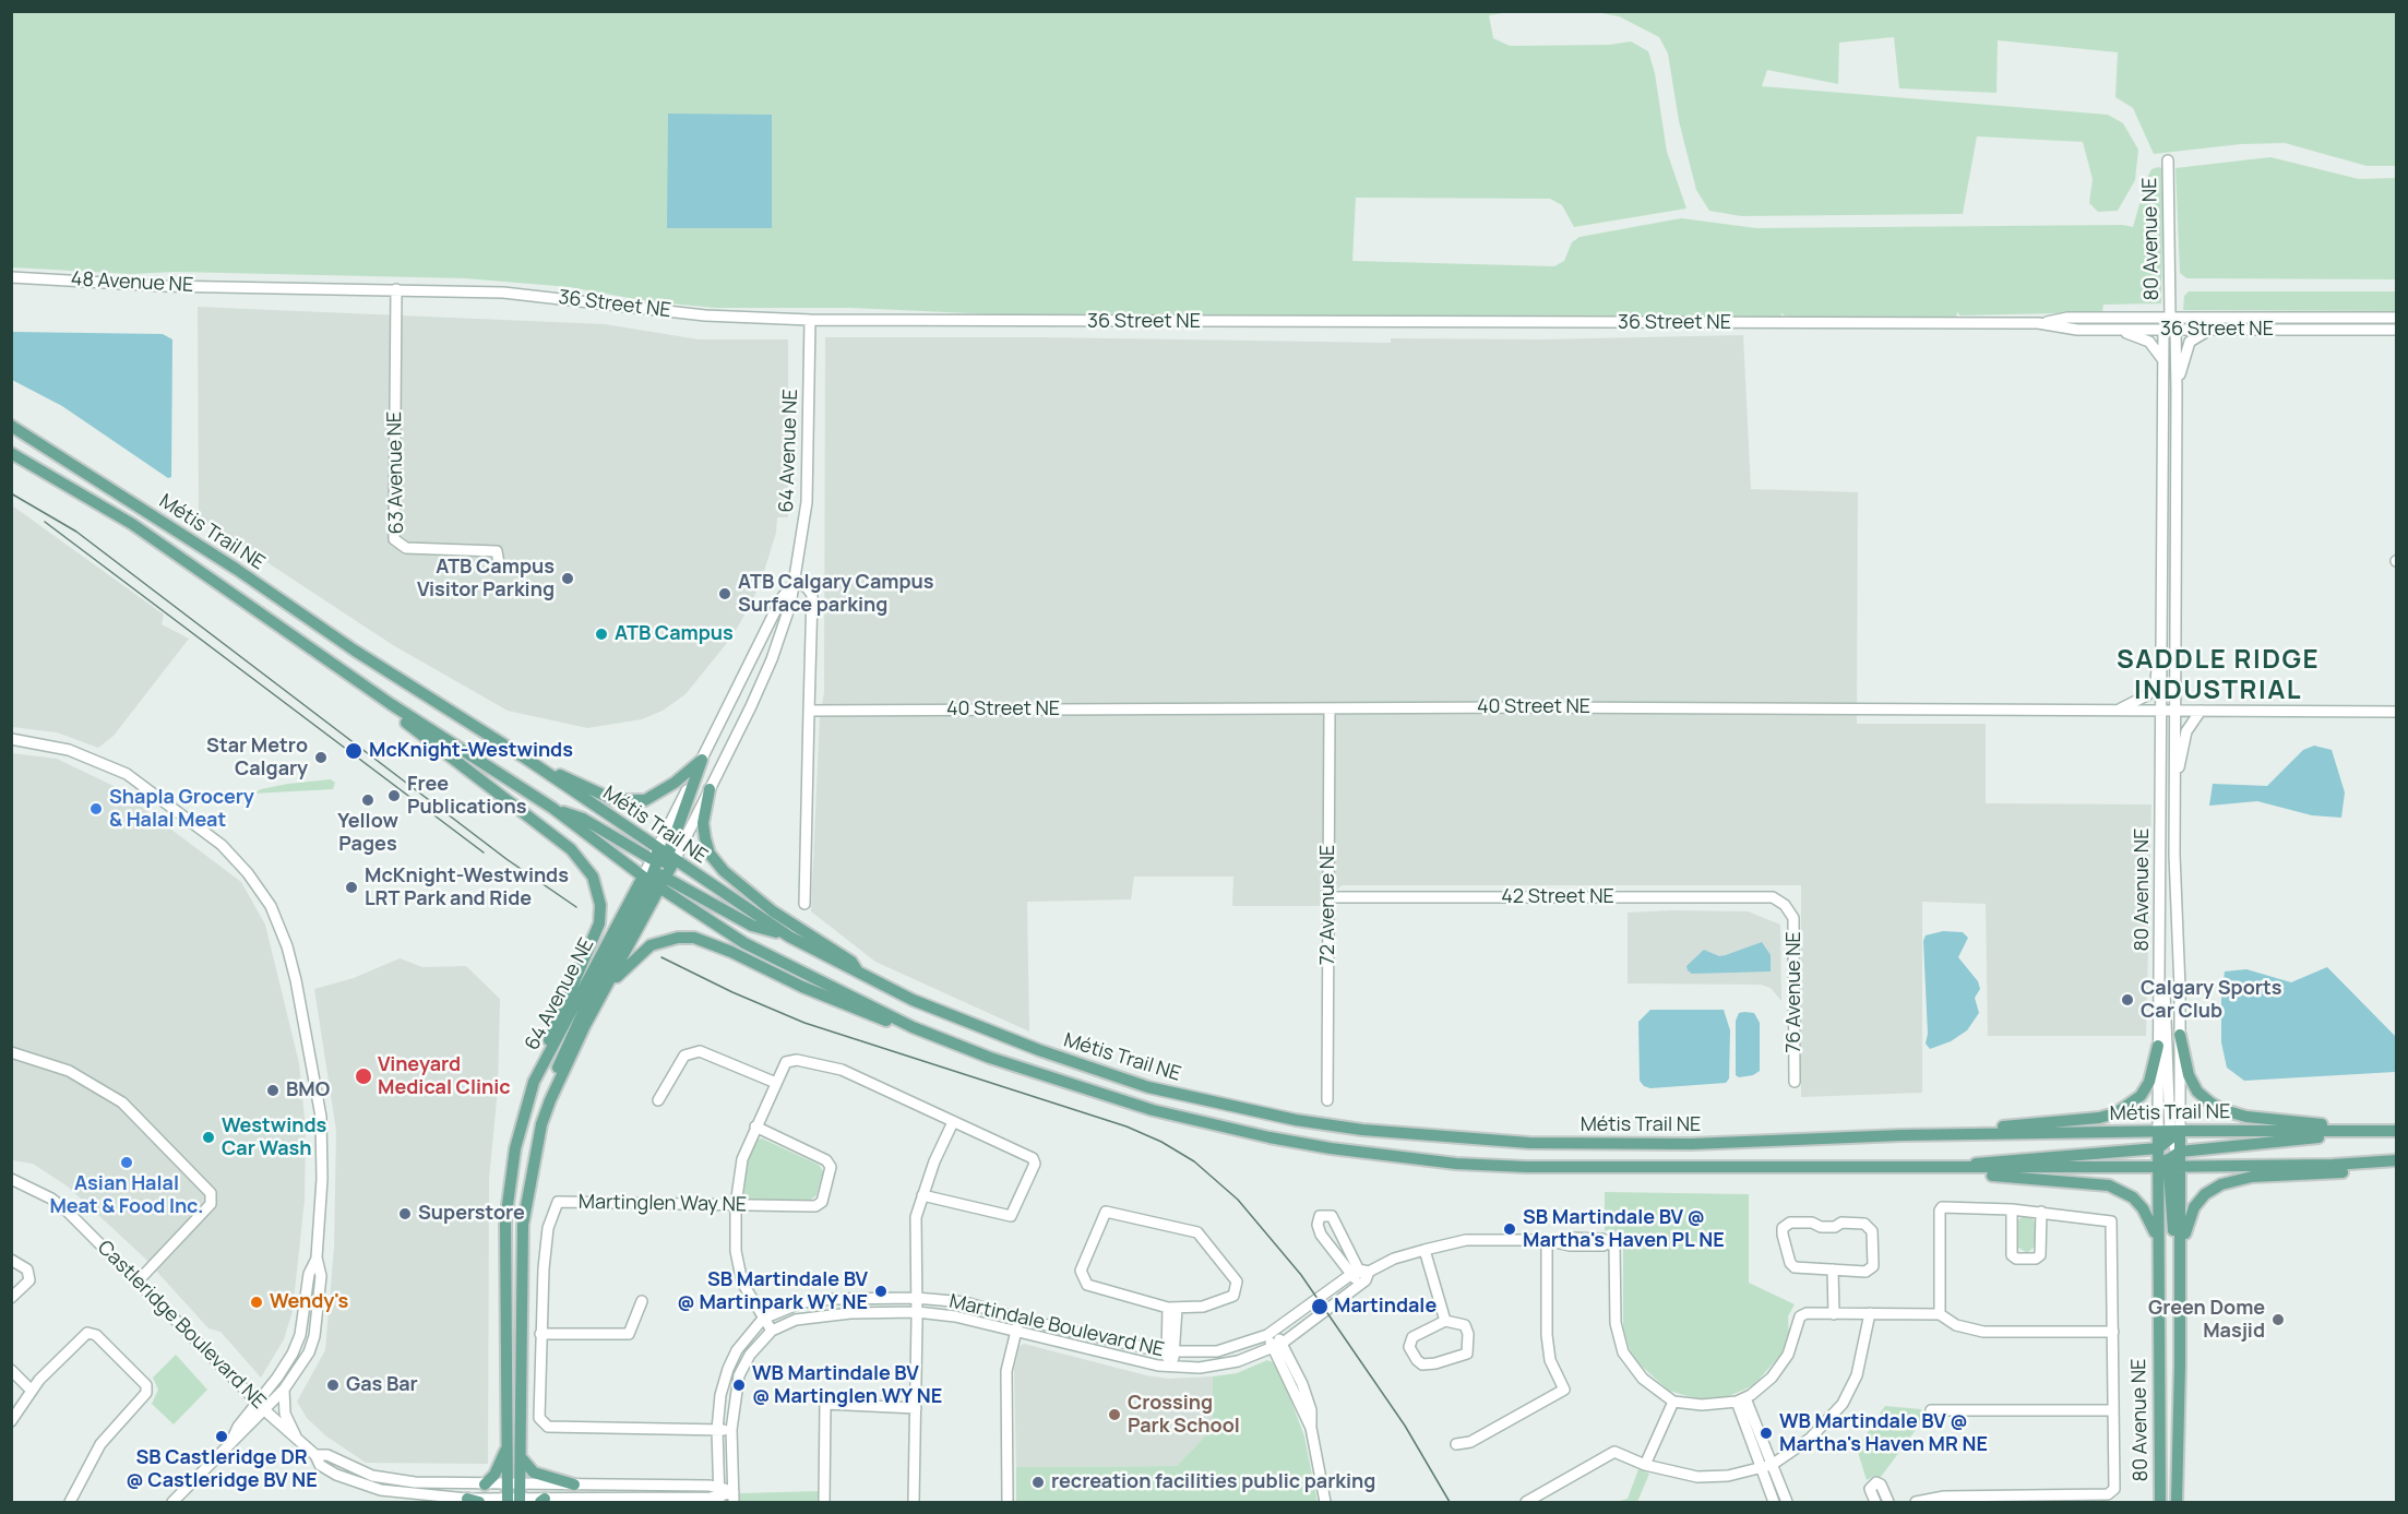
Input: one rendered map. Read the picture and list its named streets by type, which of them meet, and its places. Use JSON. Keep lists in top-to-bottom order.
{
  "streets": {
    "main road": ["80 Avenue NE", "64 Avenue NE", "Métis Trail NE"],
    "street": [
      "48 Avenue NE",
      "36 Street NE",
      "63 Avenue NE",
      "40 Street NE",
      "42 Street NE",
      "72 Avenue NE",
      "76 Avenue NE",
      "Martinglen Way NE",
      "Castleridge Boulevard NE",
      "Martindale Boulevard NE"
    ]
  },
  "crossings": [
    ["80 Avenue NE", "36 Street NE"],
    ["80 Avenue NE", "Métis Trail NE"],
    ["80 Avenue NE", "40 Street NE"],
    ["48 Avenue NE", "36 Street NE"],
    ["36 Street NE", "64 Avenue NE"],
    ["36 Street NE", "63 Avenue NE"],
    ["64 Avenue NE", "Métis Trail NE"],
    ["64 Avenue NE", "Castleridge Boulevard NE"],
    ["40 Street NE", "72 Avenue NE"],
    ["42 Street NE", "72 Avenue NE"],
    ["42 Street NE", "76 Avenue NE"],
    ["Martinglen Way NE", "Martindale Boulevard NE"],
    ["Castleridge Boulevard NE", "Martindale Boulevard NE"]
  ],
  "districts": ["SADDLE RIDGE INDUSTRIAL"],
  "places": [
    "ATB Campus Visitor Parking",
    "ATB Calgary Campus Surface parking",
    "ATB Campus",
    "McKnight-Westwinds",
    "Star Metro Calgary",
    "Free Publications",
    "Yellow Pages",
    "Shapla Grocery & Halal Meat",
    "McKnight-Westwinds LRT Park and Ride",
    "Calgary Sports Car Club",
    "Vineyard Medical Clinic",
    "BMO",
    "Westwinds Car Wash",
    "Asian Halal Meat & Food Inc.",
    "Superstore",
    "SB Martindale BV @ Martha's Haven PL NE",
    "SB Martindale BV @ Martinpark WY NE",
    "Wendy's",
    "Martindale",
    "Green Dome Masjid",
    "Gas Bar",
    "WB Martindale BV @ Martinglen WY NE",
    "Crossing Park School",
    "WB Martindale BV @ Martha's Haven MR NE",
    "SB Castleridge DR @ Castleridge BV NE",
    "recreation facilities public parking"
  ]
}
